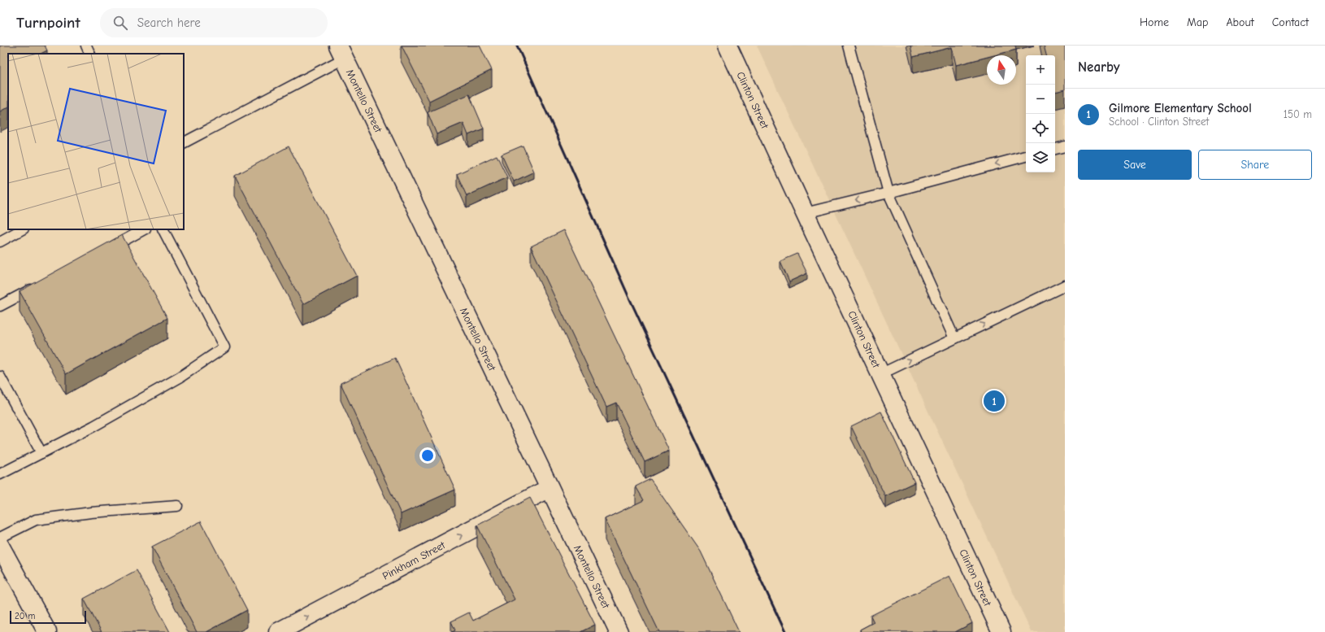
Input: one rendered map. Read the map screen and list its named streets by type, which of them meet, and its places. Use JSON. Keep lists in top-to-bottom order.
{
  "streets": {
    "street": ["Clinton Street", "Montello Street", "Pinkham Street"]
  },
  "crossings": [
    ["Montello Street", "Pinkham Street"]
  ],
  "one_way": ["Pinkham Street"],
  "scale_bar": "20 m",
  "north": "top",
  "page": {
    "header": "Turnpoint",
    "search": "Search here",
    "nav": [
      "Home",
      "Map",
      "About",
      "Contact"
    ],
    "heading": "Nearby",
    "map_buttons": ["+", "−"],
    "list": [
      {
        "mark": "1",
        "name": "Gilmore Elementary School",
        "note": "School · Clinton Street",
        "value": "150 m"
      }
    ],
    "buttons": ["Save", "Share"],
    "pins": "1",
    "scale": "20 m"
  }
}
